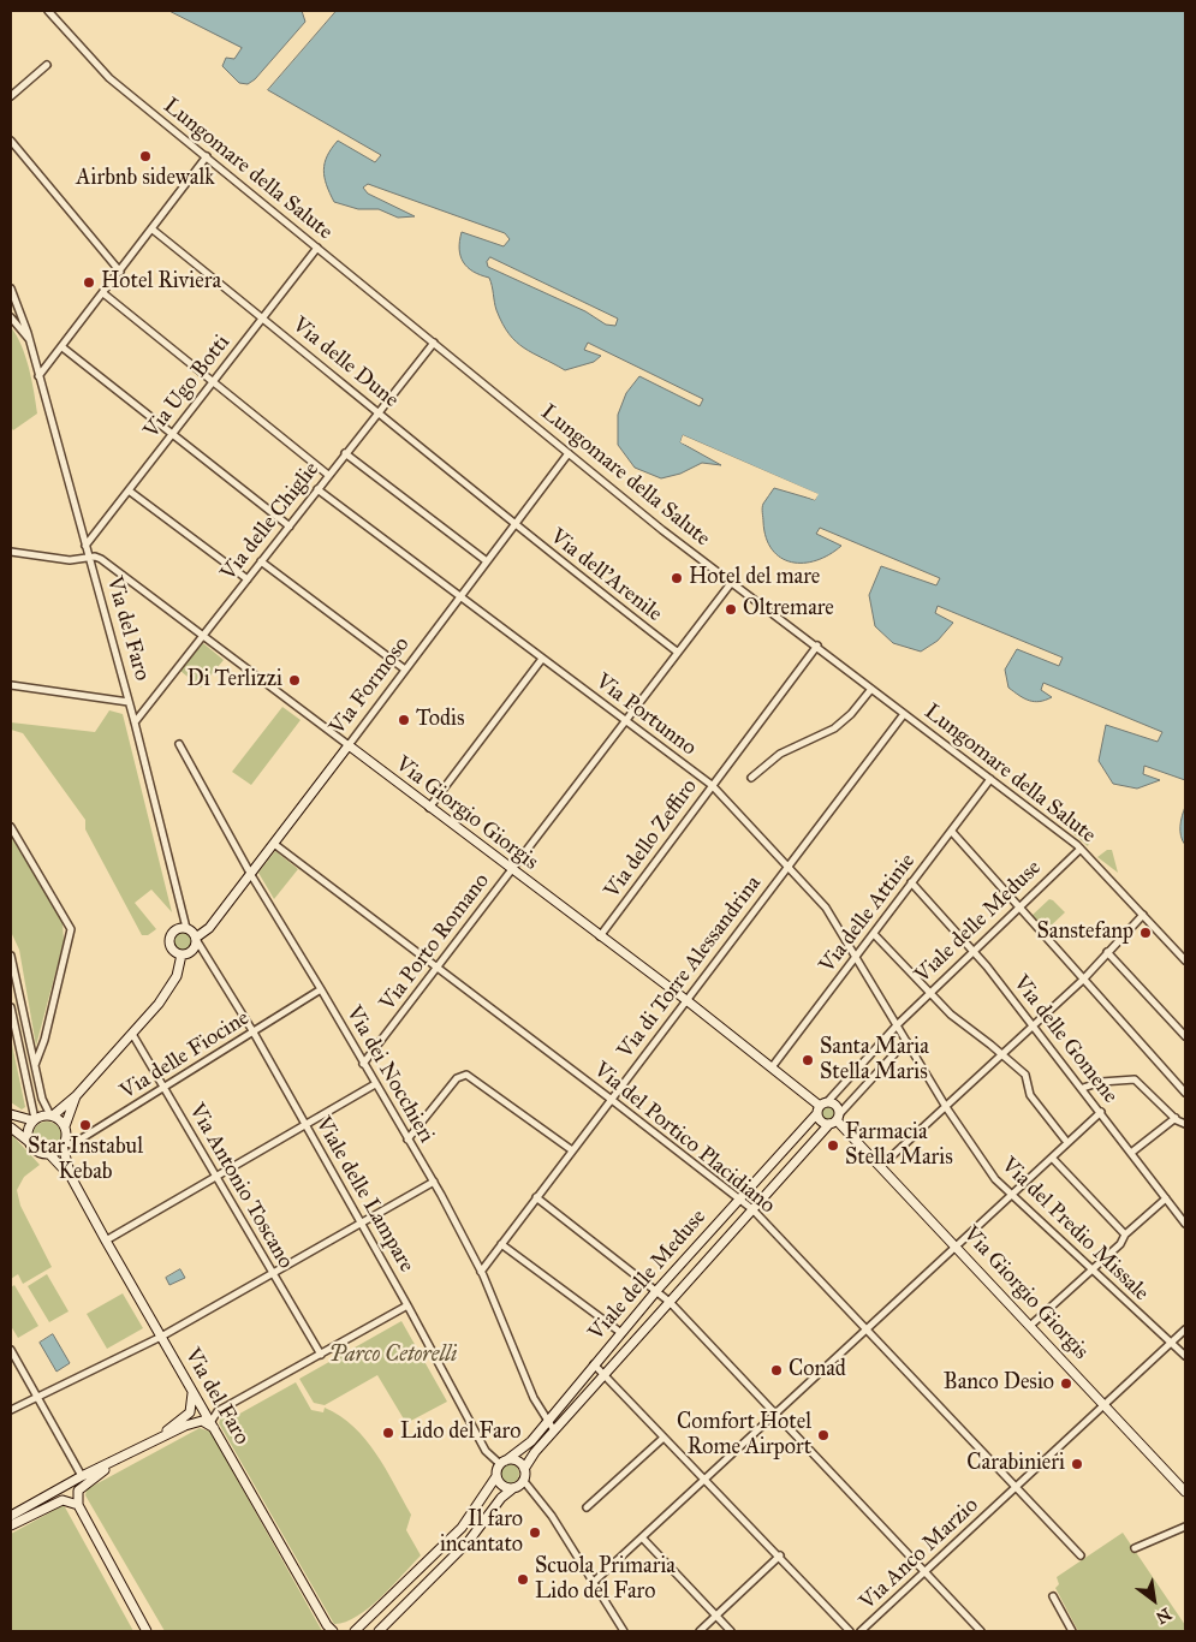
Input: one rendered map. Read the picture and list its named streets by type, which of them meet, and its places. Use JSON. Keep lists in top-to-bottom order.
{
  "streets": {
    "street": [
      "Lungomare della Salute",
      "Via delle Dune",
      "Via Ugo Botti",
      "Via delle Chiglie",
      "Via dell'Arenile",
      "Via del Faro",
      "Via Formoso",
      "Via Portunno",
      "Via Giorgio Giorgis",
      "Via dello Zeffiro",
      "Via delle Attinie",
      "Viale delle Meduse",
      "Via Porto Romano",
      "Via di Torre Alessandrina",
      "Via delle Gomene",
      "Via delle Fiocine",
      "Via dei Nocchieri",
      "Via del Portico Placidiano",
      "Via Antonio Toscano",
      "Viale delle Lampare",
      "Via del Predio Missale",
      "Via Anco Marzio"
    ]
  },
  "crossings": [
    ["Lungomare della Salute", "Via Ugo Botti"],
    ["Lungomare della Salute", "Via delle Chiglie"],
    ["Lungomare della Salute", "Via Formoso"],
    ["Lungomare della Salute", "Via dello Zeffiro"],
    ["Lungomare della Salute", "Via delle Attinie"],
    ["Lungomare della Salute", "Viale delle Meduse"],
    ["Lungomare della Salute", "Via Porto Romano"],
    ["Lungomare della Salute", "Via di Torre Alessandrina"],
    ["Via delle Dune", "Via Ugo Botti"],
    ["Via delle Dune", "Via delle Chiglie"],
    ["Via delle Dune", "Via dell'Arenile"],
    ["Via delle Dune", "Via Formoso"],
    ["Via Ugo Botti", "Via del Faro"],
    ["Via delle Chiglie", "Via del Faro"],
    ["Via delle Chiglie", "Via Portunno"],
    ["Via delle Chiglie", "Via Giorgio Giorgis"],
    ["Via dell'Arenile", "Via Formoso"],
    ["Via dell'Arenile", "Via Porto Romano"],
    ["Via del Faro", "Via Formoso"],
    ["Via del Faro", "Via Giorgio Giorgis"],
    ["Via del Faro", "Via delle Fiocine"],
    ["Via del Faro", "Viale delle Lampare"],
    ["Via Formoso", "Via Portunno"],
    ["Via Formoso", "Via Giorgio Giorgis"],
    ["Via Formoso", "Via dei Nocchieri"],
    ["Via Formoso", "Via del Portico Placidiano"],
    ["Via Formoso", "Viale delle Lampare"],
    ["Via Portunno", "Via dello Zeffiro"],
    ["Via Portunno", "Via delle Attinie"],
    ["Via Portunno", "Viale delle Meduse"],
    ["Via Portunno", "Via Porto Romano"],
    ["Via Portunno", "Via di Torre Alessandrina"],
    ["Via Portunno", "Via del Predio Missale"],
    ["Via Giorgio Giorgis", "Via dello Zeffiro"],
    ["Via Giorgio Giorgis", "Via delle Attinie"],
    ["Via Giorgio Giorgis", "Viale delle Meduse"],
    ["Via Giorgio Giorgis", "Via Porto Romano"],
    ["Via Giorgio Giorgis", "Via di Torre Alessandrina"],
    ["Via Giorgio Giorgis", "Via Anco Marzio"],
    ["Via delle Attinie", "Via delle Gomene"],
    ["Viale delle Meduse", "Via delle Gomene"],
    ["Viale delle Meduse", "Via dei Nocchieri"],
    ["Viale delle Meduse", "Via del Portico Placidiano"],
    ["Viale delle Meduse", "Viale delle Lampare"],
    ["Viale delle Meduse", "Via del Predio Missale"],
    ["Via Porto Romano", "Via dei Nocchieri"],
    ["Via Porto Romano", "Via del Portico Placidiano"],
    ["Via di Torre Alessandrina", "Via dei Nocchieri"],
    ["Via di Torre Alessandrina", "Via del Portico Placidiano"],
    ["Via delle Fiocine", "Via dei Nocchieri"],
    ["Via delle Fiocine", "Via Antonio Toscano"],
    ["Via delle Fiocine", "Viale delle Lampare"],
    ["Via del Portico Placidiano", "Via Anco Marzio"],
    ["Via del Predio Missale", "Via Anco Marzio"]
  ],
  "parks": ["Parco Cetorelli"],
  "places": [
    "Airbnb sidewalk",
    "Hotel Riviera",
    "Hotel del mare",
    "Oltremare",
    "Di Terlizzi",
    "Todis",
    "Sanstefanp",
    "Santa Maria Stella Maris",
    "Star Instabul Kebab",
    "Farmacia Stella Maris",
    "Conad",
    "Banco Desio",
    "Lido del Faro",
    "Comfort Hotel Rome Airport",
    "Carabinieri",
    "Il faro incantato",
    "Scuola Primaria Lido del Faro"
  ],
  "north": "bottom right"
}
